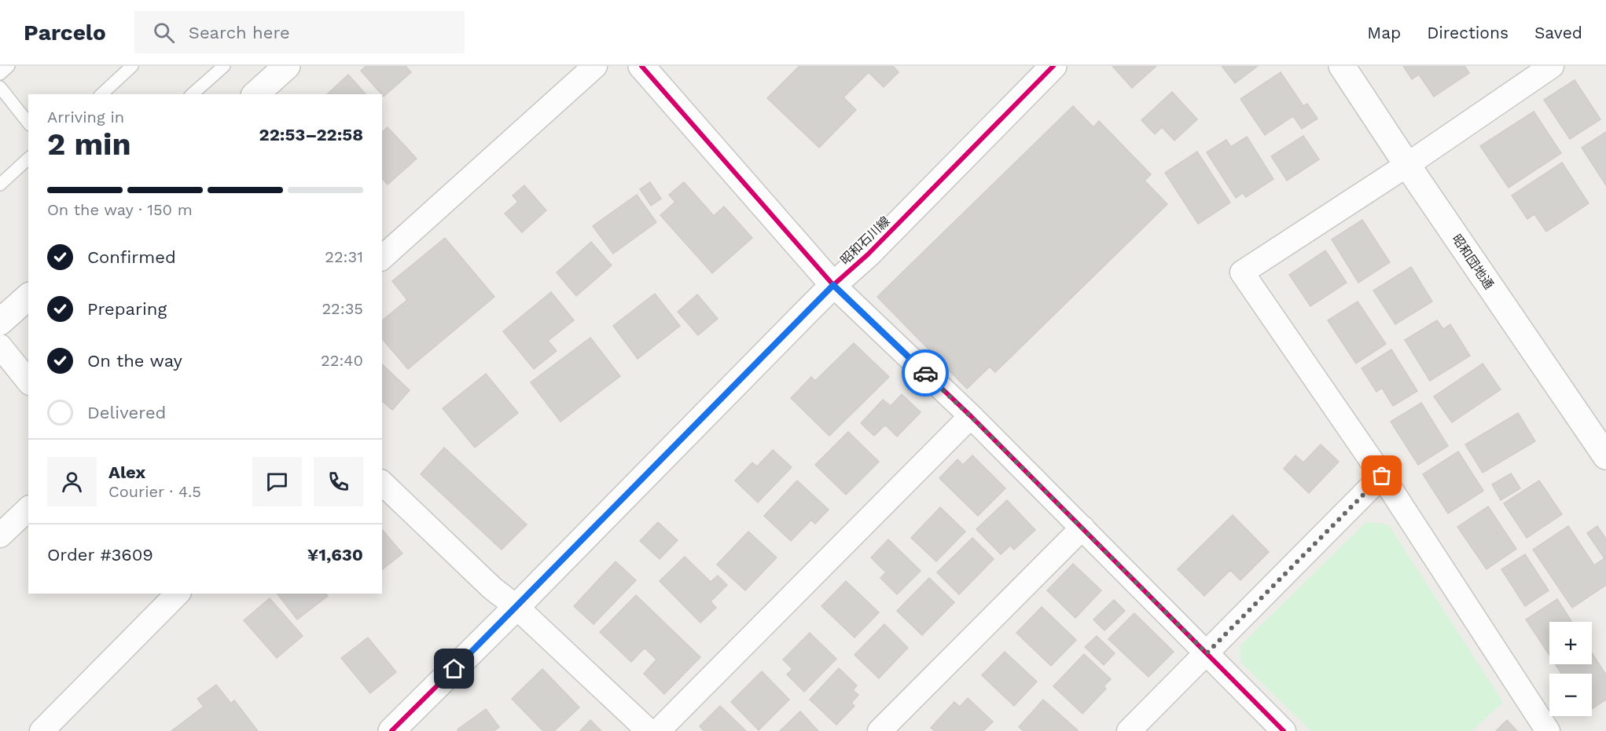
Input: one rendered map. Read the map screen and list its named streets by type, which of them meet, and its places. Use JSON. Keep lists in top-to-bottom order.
{
  "streets": {
    "street": ["昭和石川線", "昭和団地通"]
  },
  "page": {
    "header": "Parcelo",
    "search": "Search here",
    "nav": ["Map", "Directions", "Saved"],
    "heading": ["2 min", "Arriving in", "22:53–22:58"],
    "panel": [
      "Alex",
      "Courier · 4.5",
      "Order #3609",
      "¥1,630"
    ],
    "bar": "On the way · 150 m",
    "list": [
      ["Confirmed", "22:31"],
      ["Preparing", "22:35"],
      ["On the way", "22:40"],
      "Delivered"
    ],
    "map_buttons": ["+", "−"]
  }
}
